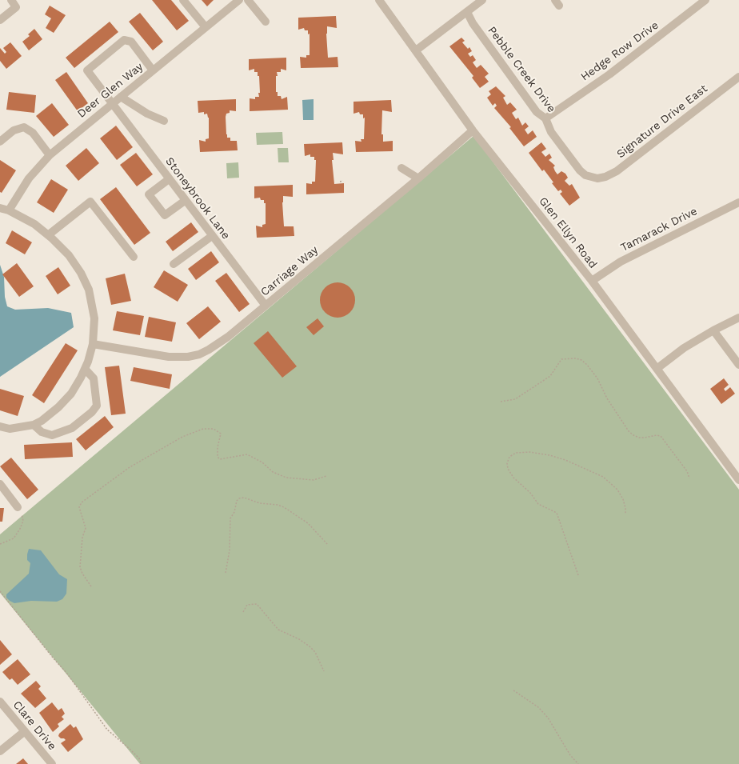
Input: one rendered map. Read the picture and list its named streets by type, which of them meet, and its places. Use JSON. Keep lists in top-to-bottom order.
{
  "streets": {
    "street": [
      "Hedge Row Drive",
      "Pebble Creek Drive",
      "Deer Glen Way",
      "Signature Drive East",
      "Stoneybrook Lane",
      "Tamarack Drive",
      "Glen Ellyn Road",
      "Carriage Way",
      "Clare Drive"
    ]
  },
  "crossings": [
    ["Hedge Row Drive", "Pebble Creek Drive"],
    ["Pebble Creek Drive", "Signature Drive East"],
    ["Deer Glen Way", "Stoneybrook Lane"],
    ["Stoneybrook Lane", "Carriage Way"],
    ["Tamarack Drive", "Glen Ellyn Road"],
    ["Glen Ellyn Road", "Carriage Way"]
  ]
}
